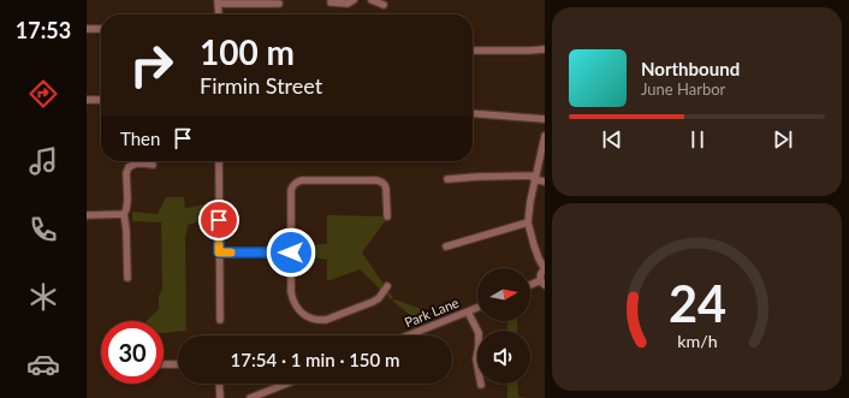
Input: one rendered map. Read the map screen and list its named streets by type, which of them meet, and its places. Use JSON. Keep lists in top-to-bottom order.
{
  "streets": {
    "street": ["Park Lane"]
  },
  "north": "right",
  "page": {
    "tabs": "17:53",
    "turn": ["100 m", "Firmin Street"],
    "song": ["Northbound", "June Harbor"],
    "then": "Then",
    "limit": "30",
    "trip": "17:54 · 1 min · 150 m",
    "gauge": ["24", "km/h"]
  }
}
